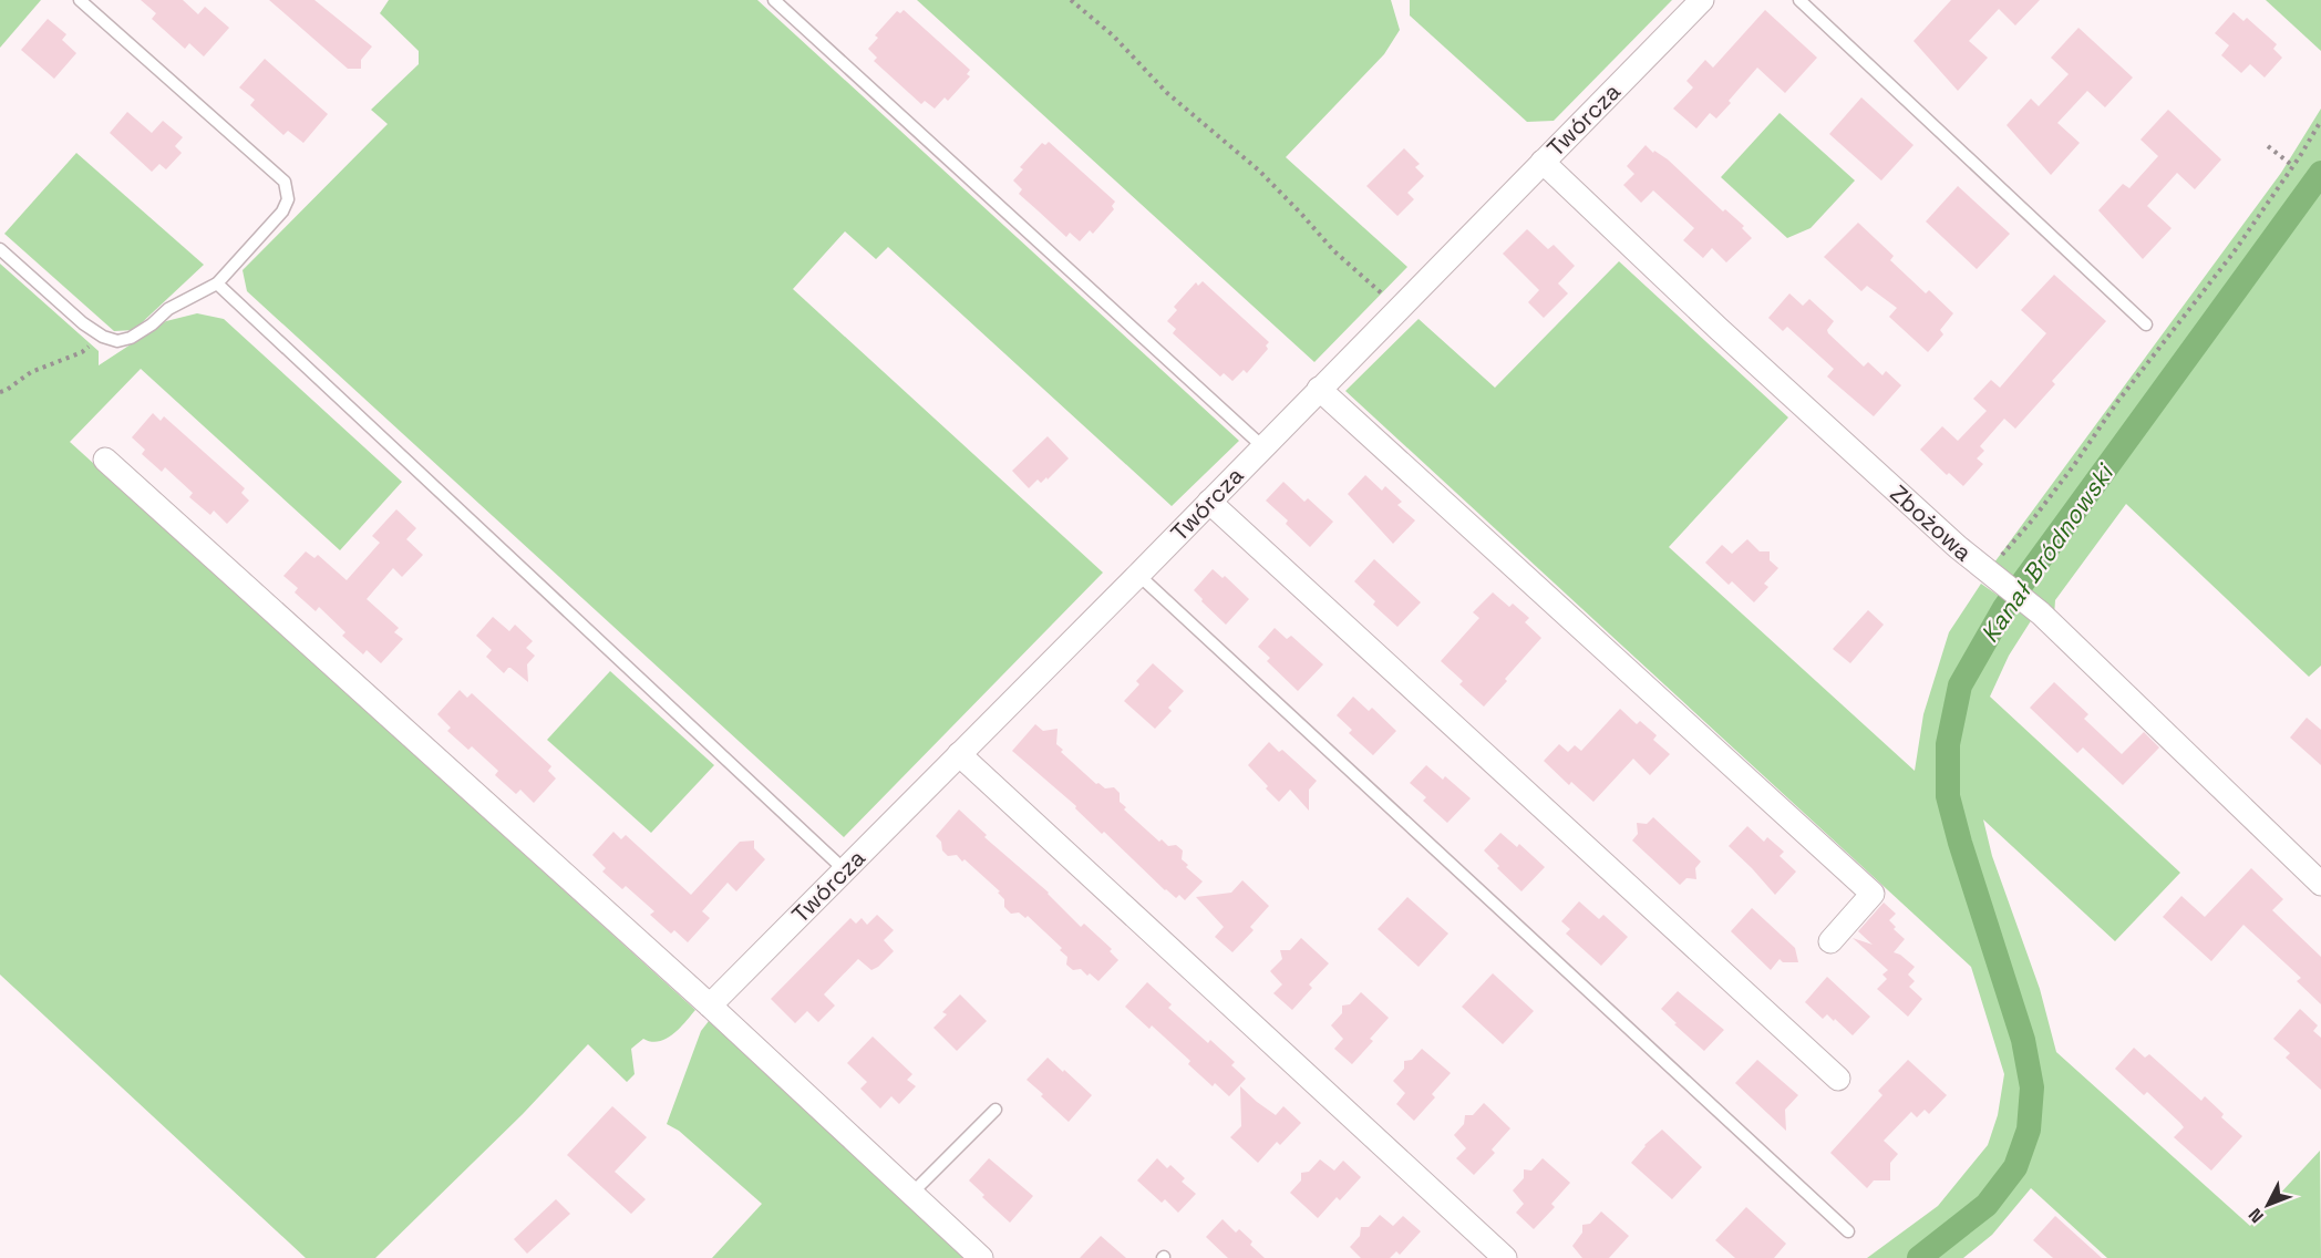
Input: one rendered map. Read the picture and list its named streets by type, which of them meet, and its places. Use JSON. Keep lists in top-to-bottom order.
{
  "streets": {
    "street": ["Twórcza", "Zbożowa"]
  },
  "crossings": [
    ["Twórcza", "Zbożowa"]
  ],
  "water": ["Kanał Bródnowski"],
  "north": "bottom left"
}
